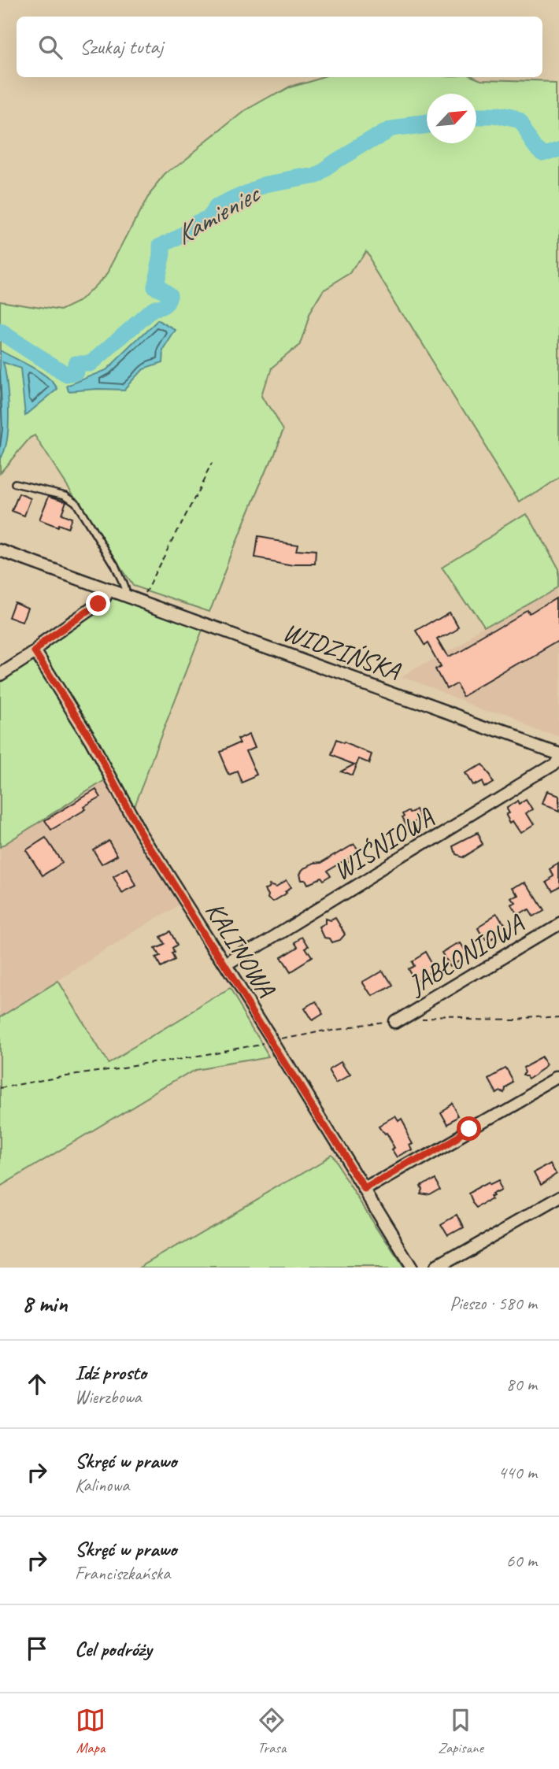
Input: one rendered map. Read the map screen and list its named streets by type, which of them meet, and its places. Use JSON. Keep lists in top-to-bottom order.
{
  "streets": {
    "street": [
      "WIDZIŃSKA",
      "WIŚNIOWA",
      "KALINOWA",
      "JABŁONIOWA"
    ]
  },
  "crossings": [
    ["WIDZIŃSKA", "WIŚNIOWA"],
    ["WIŚNIOWA", "KALINOWA"]
  ],
  "water": ["Kamieniec"],
  "north": "top right",
  "page": {
    "search": "Szukaj tutaj",
    "heading": ["8 min", "Pieszo · 580 m"],
    "list": [
      ["Idź prosto", "Wierzbowa", "80 m"],
      ["Skręć w prawo", "Kalinowa", "440 m"],
      ["Skręć w prawo", "Franciszkańska", "60 m"],
      "Cel podróży"
    ],
    "nav": ["Mapa", "Trasa", "Zapisane"]
  }
}
